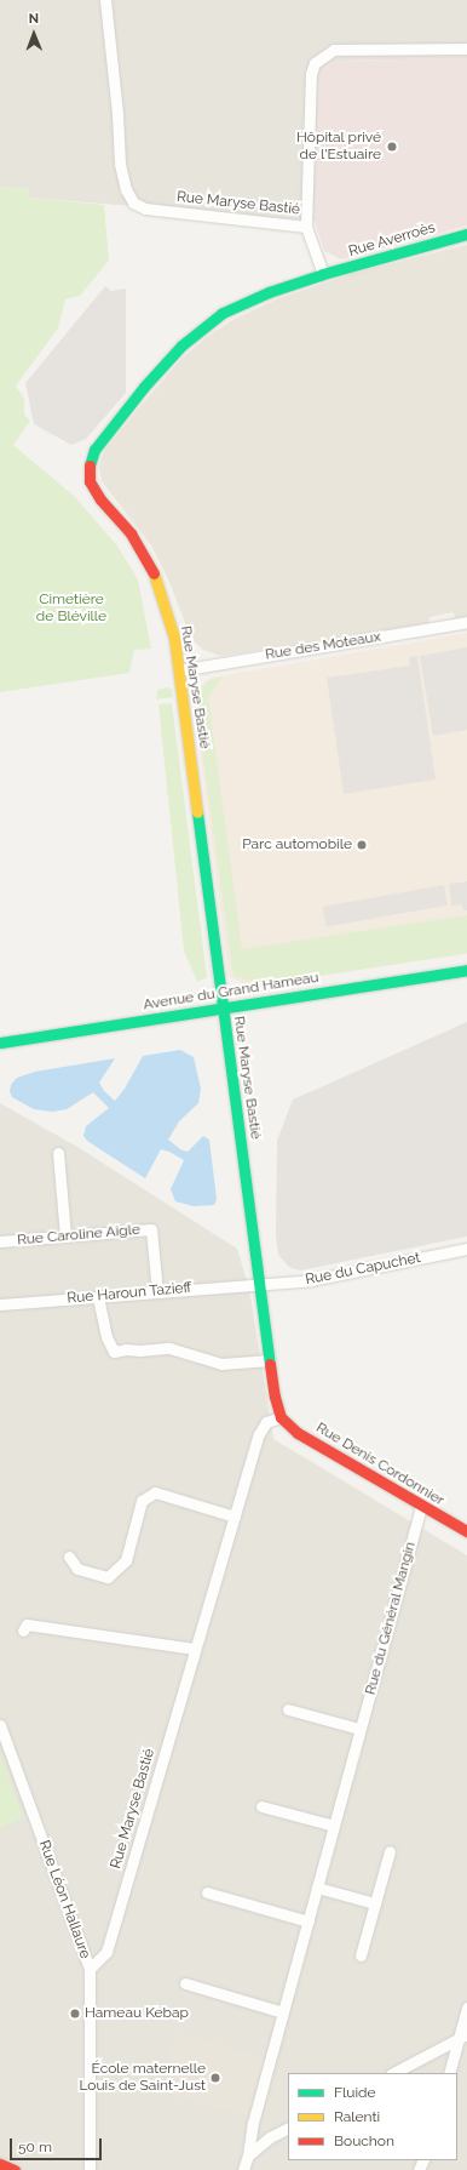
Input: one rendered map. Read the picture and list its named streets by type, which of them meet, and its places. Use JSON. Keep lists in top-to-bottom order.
{
  "streets": {
    "street": [
      "Rue Maryse Bastié",
      "Rue Averroès",
      "Rue des Moteaux",
      "Avenue du Grand Hameau",
      "Rue Caroline Aigle",
      "Rue du Capuchet",
      "Rue Haroun Tazieff",
      "Rue Denis Cordonnier",
      "Rue du Général Mangin",
      "Rue Léon Hallaure"
    ]
  },
  "crossings": [
    ["Rue Maryse Bastié", "Rue Averroès"],
    ["Rue Maryse Bastié", "Rue des Moteaux"],
    ["Rue Maryse Bastié", "Avenue du Grand Hameau"],
    ["Rue Maryse Bastié", "Rue du Capuchet"],
    ["Rue Maryse Bastié", "Rue Haroun Tazieff"],
    ["Rue Maryse Bastié", "Rue Denis Cordonnier"],
    ["Rue Maryse Bastié", "Rue Léon Hallaure"],
    ["Rue Caroline Aigle", "Rue Haroun Tazieff"],
    ["Rue du Capuchet", "Rue Haroun Tazieff"],
    ["Rue Denis Cordonnier", "Rue du Général Mangin"]
  ],
  "parks": ["Cimetière de Bléville"],
  "places": [
    "Hôpital privé de l'Estuaire",
    "Parc automobile",
    "Hameau Kebap",
    "École maternelle Louis de Saint-Just"
  ],
  "legend": ["Fluide", "Ralenti", "Bouchon"],
  "scale_bar": "50 m",
  "north": "top"
}
